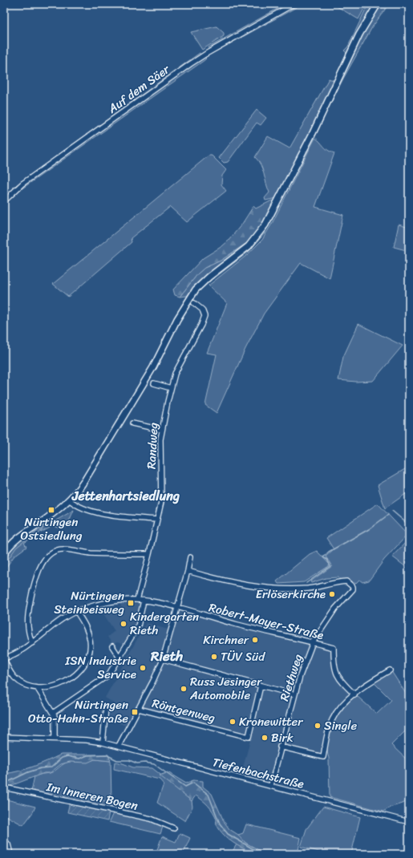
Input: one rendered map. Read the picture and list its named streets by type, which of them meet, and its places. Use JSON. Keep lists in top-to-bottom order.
{
  "streets": {
    "street": [
      "Auf dem Säer",
      "Randweg",
      "Robert-Mayer-Straße",
      "Riethweg",
      "Röntgenweg",
      "Tiefenbachstraße",
      "Im Inneren Bogen"
    ]
  },
  "crossings": [
    ["Randweg", "Robert-Mayer-Straße"],
    ["Robert-Mayer-Straße", "Riethweg"],
    ["Riethweg", "Tiefenbachstraße"]
  ],
  "districts": ["Jettenhartsiedlung", "Rieth"],
  "places": {
    "transit": ["Nürtingen Ostsiedlung", "Nürtingen Steinbeisweg", "Nürtingen Otto-Hahn-Straße"],
    "other": [
      "Erlöserkirche",
      "Kindergarten Rieth",
      "Kirchner",
      "TÜV Süd",
      "ISN Industrie Service",
      "Russ Jesinger Automobile",
      "Kronewitter",
      "Single",
      "Birk"
    ]
  }
}
